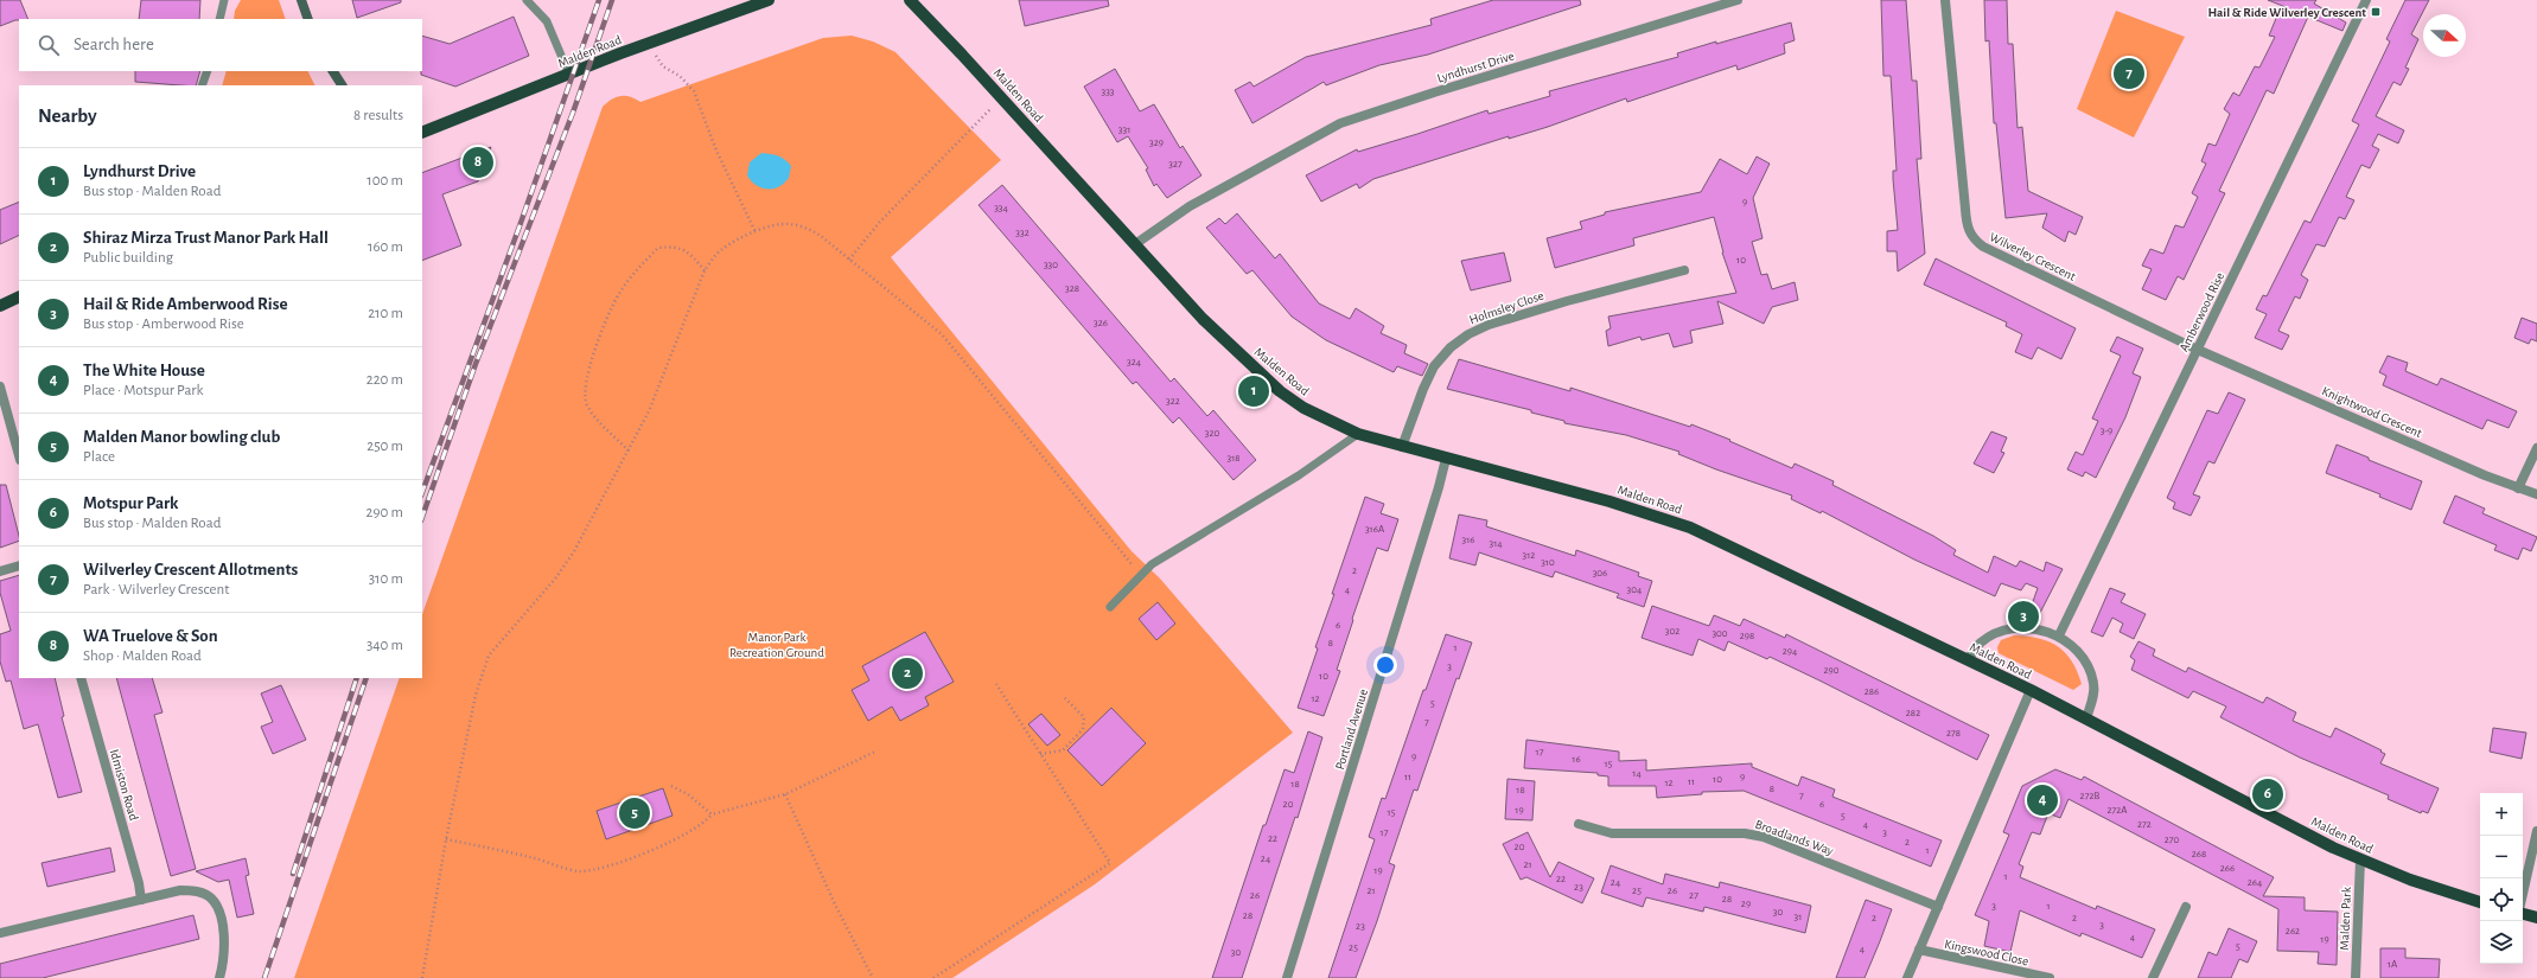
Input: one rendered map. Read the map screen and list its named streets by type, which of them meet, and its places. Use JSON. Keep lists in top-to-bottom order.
{
  "streets": {
    "main road": ["Malden Road"],
    "street": [
      "Lyndhurst Drive",
      "Wilverley Crescent",
      "Holmsley Close",
      "Amberwood Rise",
      "Knightwood Crescent",
      "Portland Avenue",
      "Idmiston Road",
      "Broadlands Way",
      "Malden Park",
      "Kingswood Close"
    ]
  },
  "crossings": [
    ["Malden Road", "Lyndhurst Drive"],
    ["Malden Road", "Holmsley Close"],
    ["Malden Road", "Portland Avenue"],
    ["Malden Road", "Malden Park"],
    ["Wilverley Crescent", "Amberwood Rise"],
    ["Wilverley Crescent", "Knightwood Crescent"],
    ["Amberwood Rise", "Knightwood Crescent"]
  ],
  "parks": ["Manor Park Recreation Ground"],
  "places": {
    "transit": ["Hail & Ride Wilverley Crescent"]
  },
  "house_numbers": [
    "333",
    "331",
    "329",
    "327",
    "9",
    "334",
    "332",
    "10",
    "330",
    "328",
    "326",
    "324",
    "322",
    "3-9",
    "320",
    "318",
    "316A",
    "316",
    "314",
    "312",
    "310",
    "2",
    "306",
    "4",
    "304",
    "6",
    "302",
    "300",
    "298",
    "8",
    "1",
    "294",
    "3",
    "290",
    "10",
    "286",
    "12",
    "5",
    "282",
    "7",
    "278",
    "17",
    "9",
    "16",
    "15",
    "14",
    "11",
    "9",
    "10",
    "11",
    "12",
    "18",
    "8",
    "18",
    "7",
    "272B",
    "20",
    "6",
    "19",
    "272A",
    "15",
    "5",
    "4",
    "272",
    "17",
    "3",
    "22",
    "270",
    "2",
    "20",
    "1",
    "268",
    "24",
    "21",
    "266",
    "19",
    "1",
    "22",
    "24",
    "264",
    "23",
    "21",
    "25",
    "26",
    "26",
    "27",
    "28",
    "29",
    "3",
    "1",
    "30",
    "28",
    "31",
    "2",
    "2",
    "3",
    "23",
    "262",
    "4",
    "19",
    "5",
    "25",
    "4",
    "30",
    "1A"
  ],
  "north": "right",
  "page": {
    "search": "Search here",
    "pins": [
      "7",
      "8",
      "1",
      "3",
      "2",
      "6",
      "4",
      "5"
    ],
    "heading": ["Nearby", "8 results"],
    "list": [
      {
        "mark": "1",
        "name": "Lyndhurst Drive",
        "note": "Bus stop · Malden Road",
        "value": "100 m"
      },
      {
        "mark": "2",
        "name": "Shiraz Mirza Trust Manor Park Hall",
        "note": "Public building",
        "value": "160 m"
      },
      {
        "mark": "3",
        "name": "Hail & Ride Amberwood Rise",
        "note": "Bus stop · Amberwood Rise",
        "value": "210 m"
      },
      {
        "mark": "4",
        "name": "The White House",
        "note": "Place · Motspur Park",
        "value": "220 m"
      },
      {
        "mark": "5",
        "name": "Malden Manor bowling club",
        "note": "Place",
        "value": "250 m"
      },
      {
        "mark": "6",
        "name": "Motspur Park",
        "note": "Bus stop · Malden Road",
        "value": "290 m"
      },
      {
        "mark": "7",
        "name": "Wilverley Crescent Allotments",
        "note": "Park · Wilverley Crescent",
        "value": "310 m"
      },
      {
        "mark": "8",
        "name": "WA Truelove & Son",
        "note": "Shop · Malden Road",
        "value": "340 m"
      }
    ],
    "map_buttons": ["+", "−"]
  }
}
